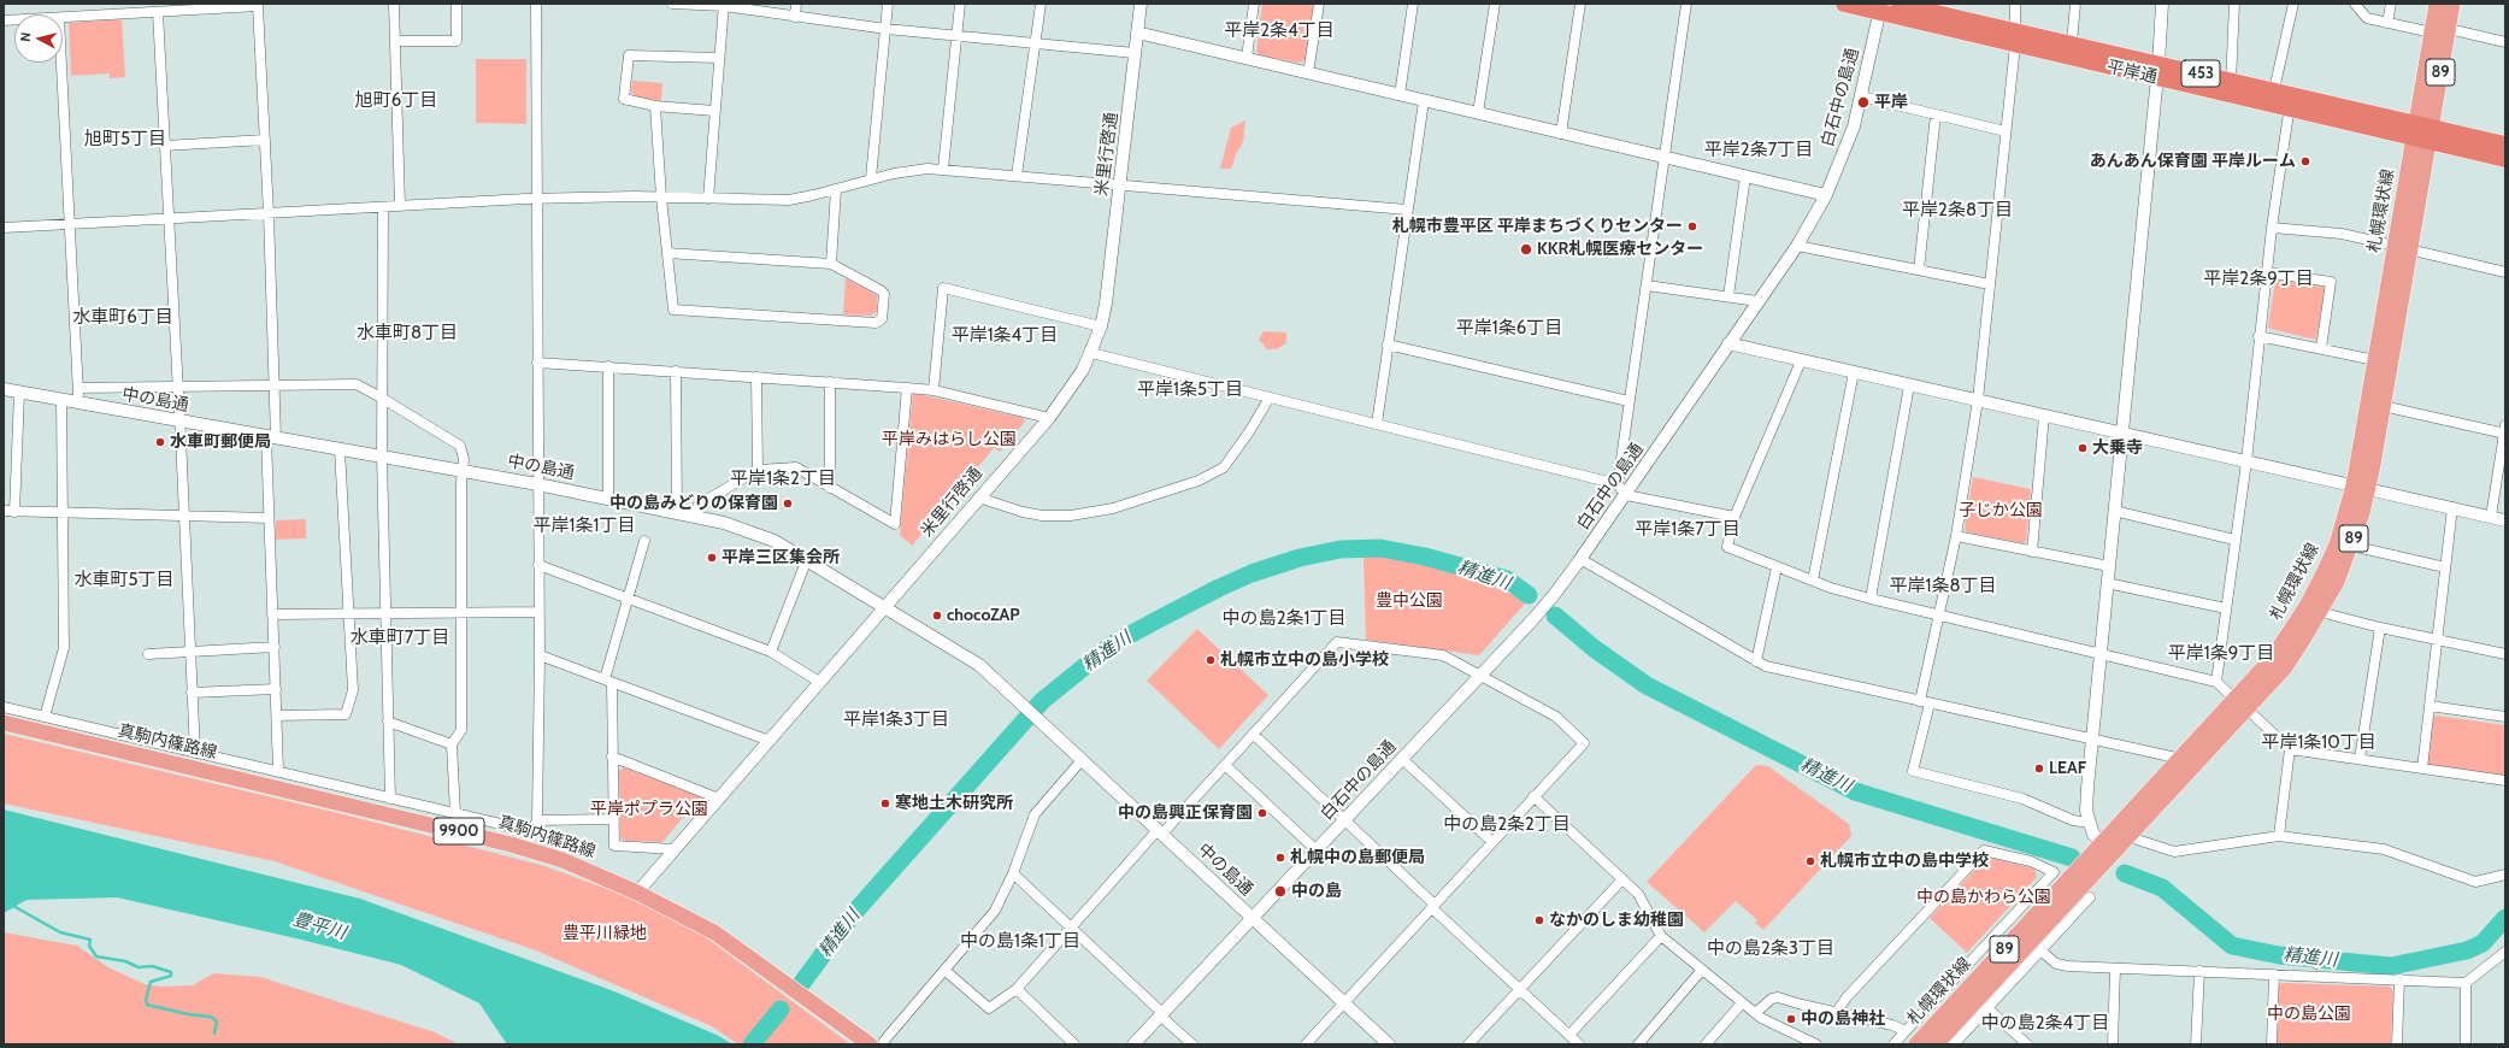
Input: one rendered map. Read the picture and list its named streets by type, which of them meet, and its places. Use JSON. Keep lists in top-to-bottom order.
{
  "streets": {
    "highway": ["平岸通", "453"],
    "main road": [
      "89",
      "札幌環状線",
      "真駒内篠路線",
      "9900"
    ],
    "street": ["白石中の島通", "米里行啓通", "中の島通"]
  },
  "crossings": [
    ["平岸通", "白石中の島通"],
    ["平岸通", "札幌環状線"],
    ["白石中の島通", "中の島通"],
    ["米里行啓通", "中の島通"],
    ["米里行啓通", "真駒内篠路線"]
  ],
  "districts": [
    "平岸2条4丁目",
    "旭町6丁目",
    "旭町5丁目",
    "平岸2条7丁目",
    "平岸2条8丁目",
    "平岸2条9丁目",
    "水車町6丁目",
    "平岸1条6丁目",
    "水車町8丁目",
    "平岸1条4丁目",
    "平岸1条5丁目",
    "平岸1条2丁目",
    "平岸1条1丁目",
    "平岸1条7丁目",
    "水車町5丁目",
    "平岸1条8丁目",
    "中の島2条1丁目",
    "水車町7丁目",
    "平岸1条9丁目",
    "平岸1条3丁目",
    "平岸1条10丁目",
    "中の島2条2丁目",
    "中の島1条1丁目",
    "中の島2条3丁目",
    "中の島2条4丁目"
  ],
  "water": ["精進川", "豊平川"],
  "parks": [
    "平岸みはらし公園",
    "子じか公園",
    "豊中公園",
    "平岸ポプラ公園",
    "中の島かわら公園",
    "豊平川緑地",
    "中の島公園"
  ],
  "places": [
    "平岸",
    "あんあん保育園 平岸ルーム",
    "札幌市豊平区 平岸まちづくりセンター",
    "KKR札幌医療センター",
    "水車町郵便局",
    "大乗寺",
    "中の島みどりの保育園",
    "平岸三区集会所",
    "chocoZAP",
    "札幌市立中の島小学校",
    "LEAF",
    "寒地土木研究所",
    "中の島興正保育園",
    "札幌中の島郵便局",
    "札幌市立中の島中学校",
    "中の島",
    "なかのしま幼稚園",
    "中の島神社"
  ],
  "north": "left"
}
